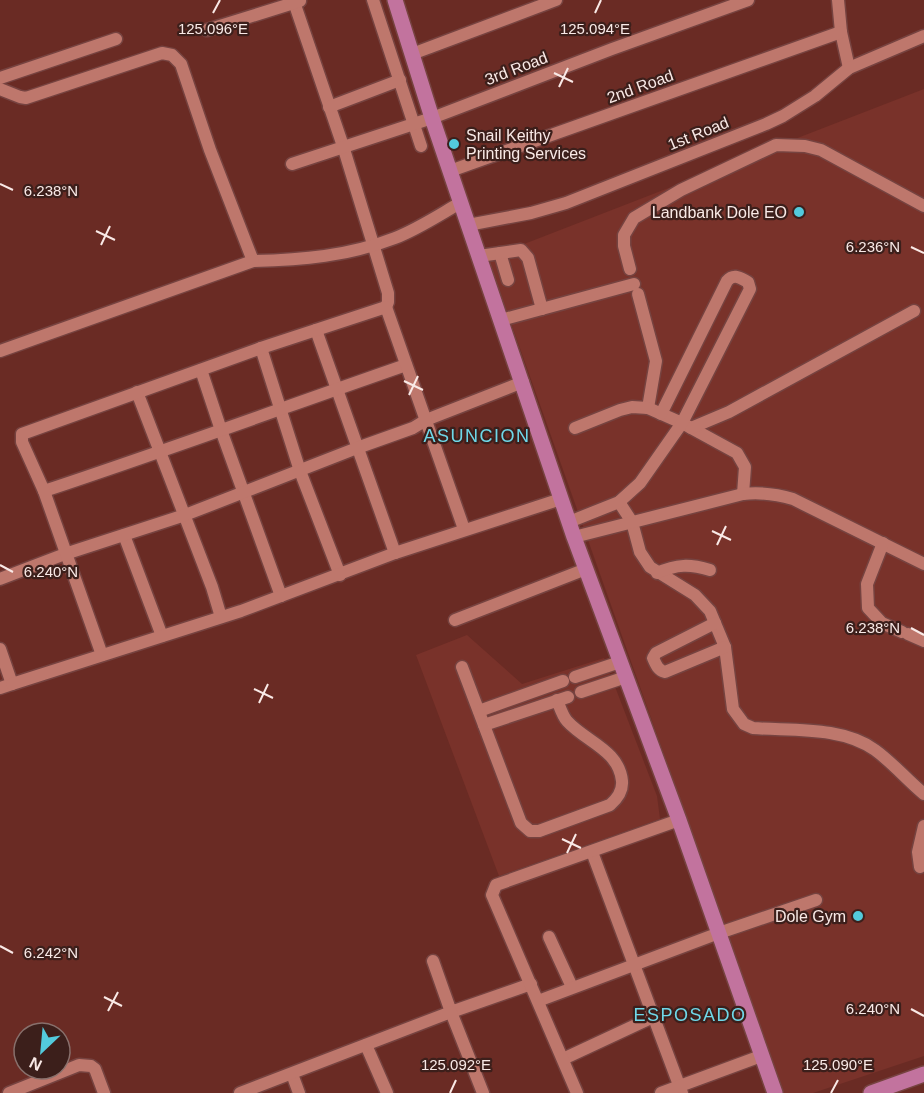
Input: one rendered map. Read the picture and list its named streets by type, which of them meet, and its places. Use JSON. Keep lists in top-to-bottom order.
{
  "streets": {
    "street": ["3rd Road", "2nd Road", "1st Road"]
  },
  "districts": ["ASUNCION", "ESPOSADO"],
  "places": ["Snail Keithy Printing Services", "Landbank Dole EO", "Dole Gym"],
  "north": "bottom left",
  "coordinates": [
    "125.096°E",
    "125.094°E",
    "6.238°N",
    "6.236°N",
    "6.240°N",
    "6.242°N",
    "125.092°E",
    "125.090°E"
  ]
}
